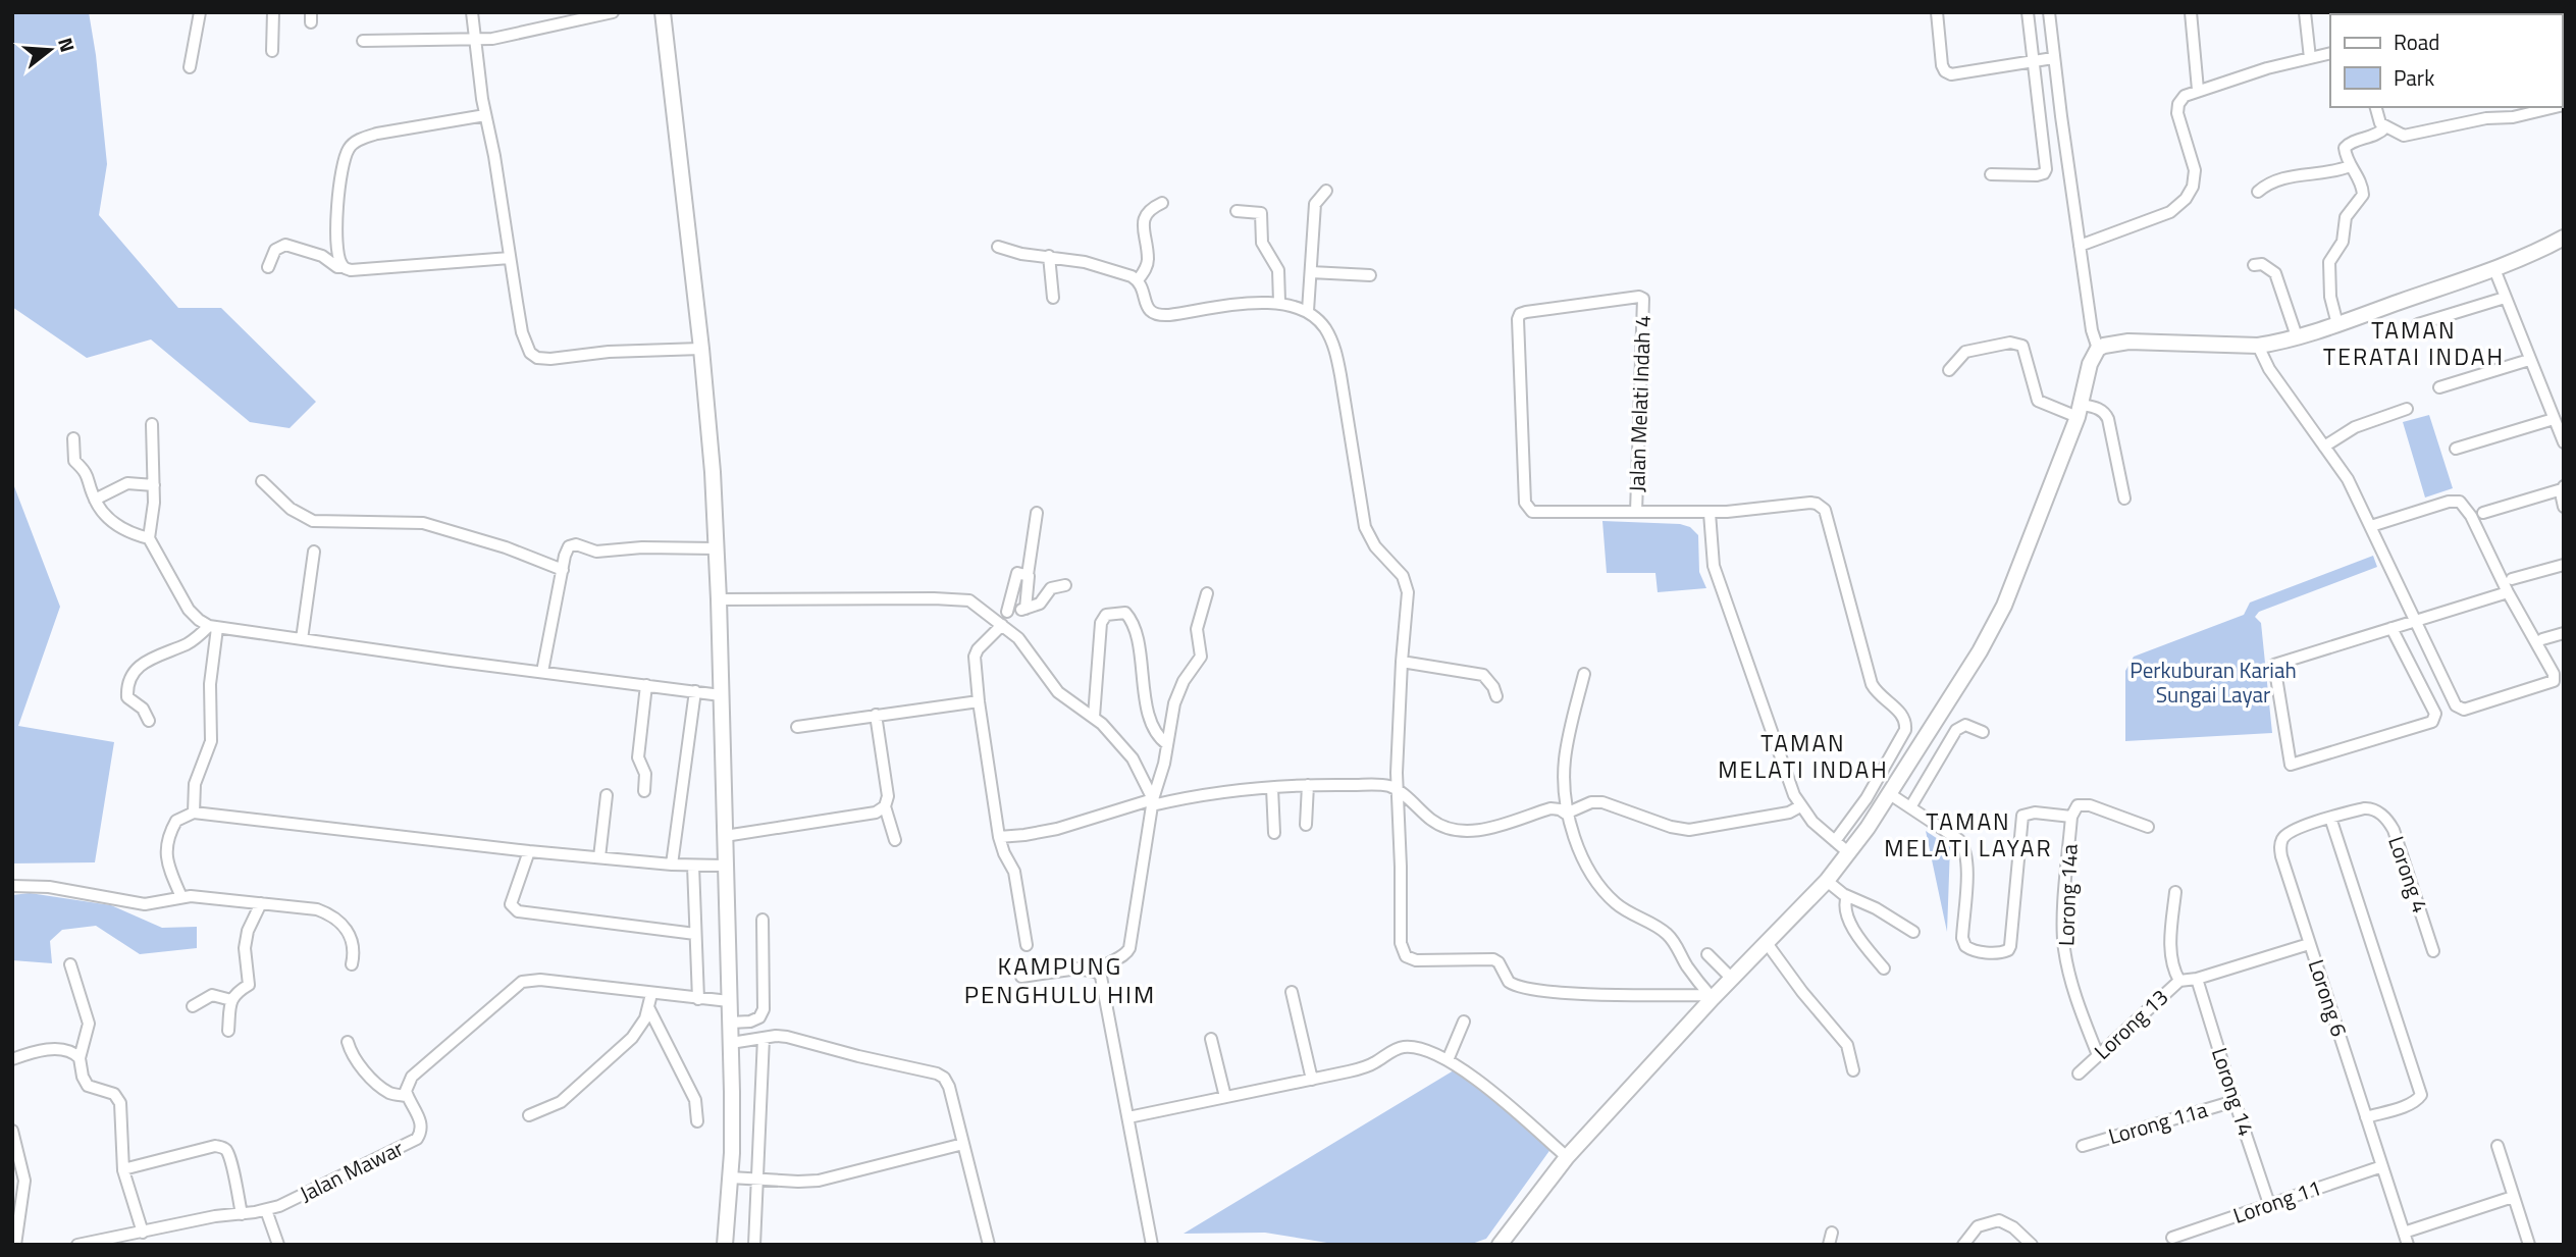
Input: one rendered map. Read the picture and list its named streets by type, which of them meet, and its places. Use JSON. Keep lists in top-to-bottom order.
{
  "streets": {
    "street": [
      "Jalan Melati Indah 4",
      "Lorong 4",
      "Lorong 14a",
      "Lorong 6",
      "Lorong 13",
      "Lorong 14",
      "Lorong 11a",
      "Jalan Mawar",
      "Lorong 11"
    ]
  },
  "crossings": [
    ["Lorong 4", "Lorong 6"],
    ["Lorong 14a", "Lorong 13"],
    ["Lorong 6", "Lorong 13"],
    ["Lorong 6", "Lorong 11"],
    ["Lorong 13", "Lorong 14"],
    ["Lorong 14", "Lorong 11a"],
    ["Lorong 14", "Lorong 11"]
  ],
  "districts": [
    "TAMAN TERATAI INDAH",
    "TAMAN MELATI INDAH",
    "TAMAN MELATI LAYAR",
    "KAMPUNG PENGHULU HIM"
  ],
  "parks": ["Perkuburan Kariah Sungai Layar"],
  "legend": ["Road", "Park"],
  "north": "right"
}
